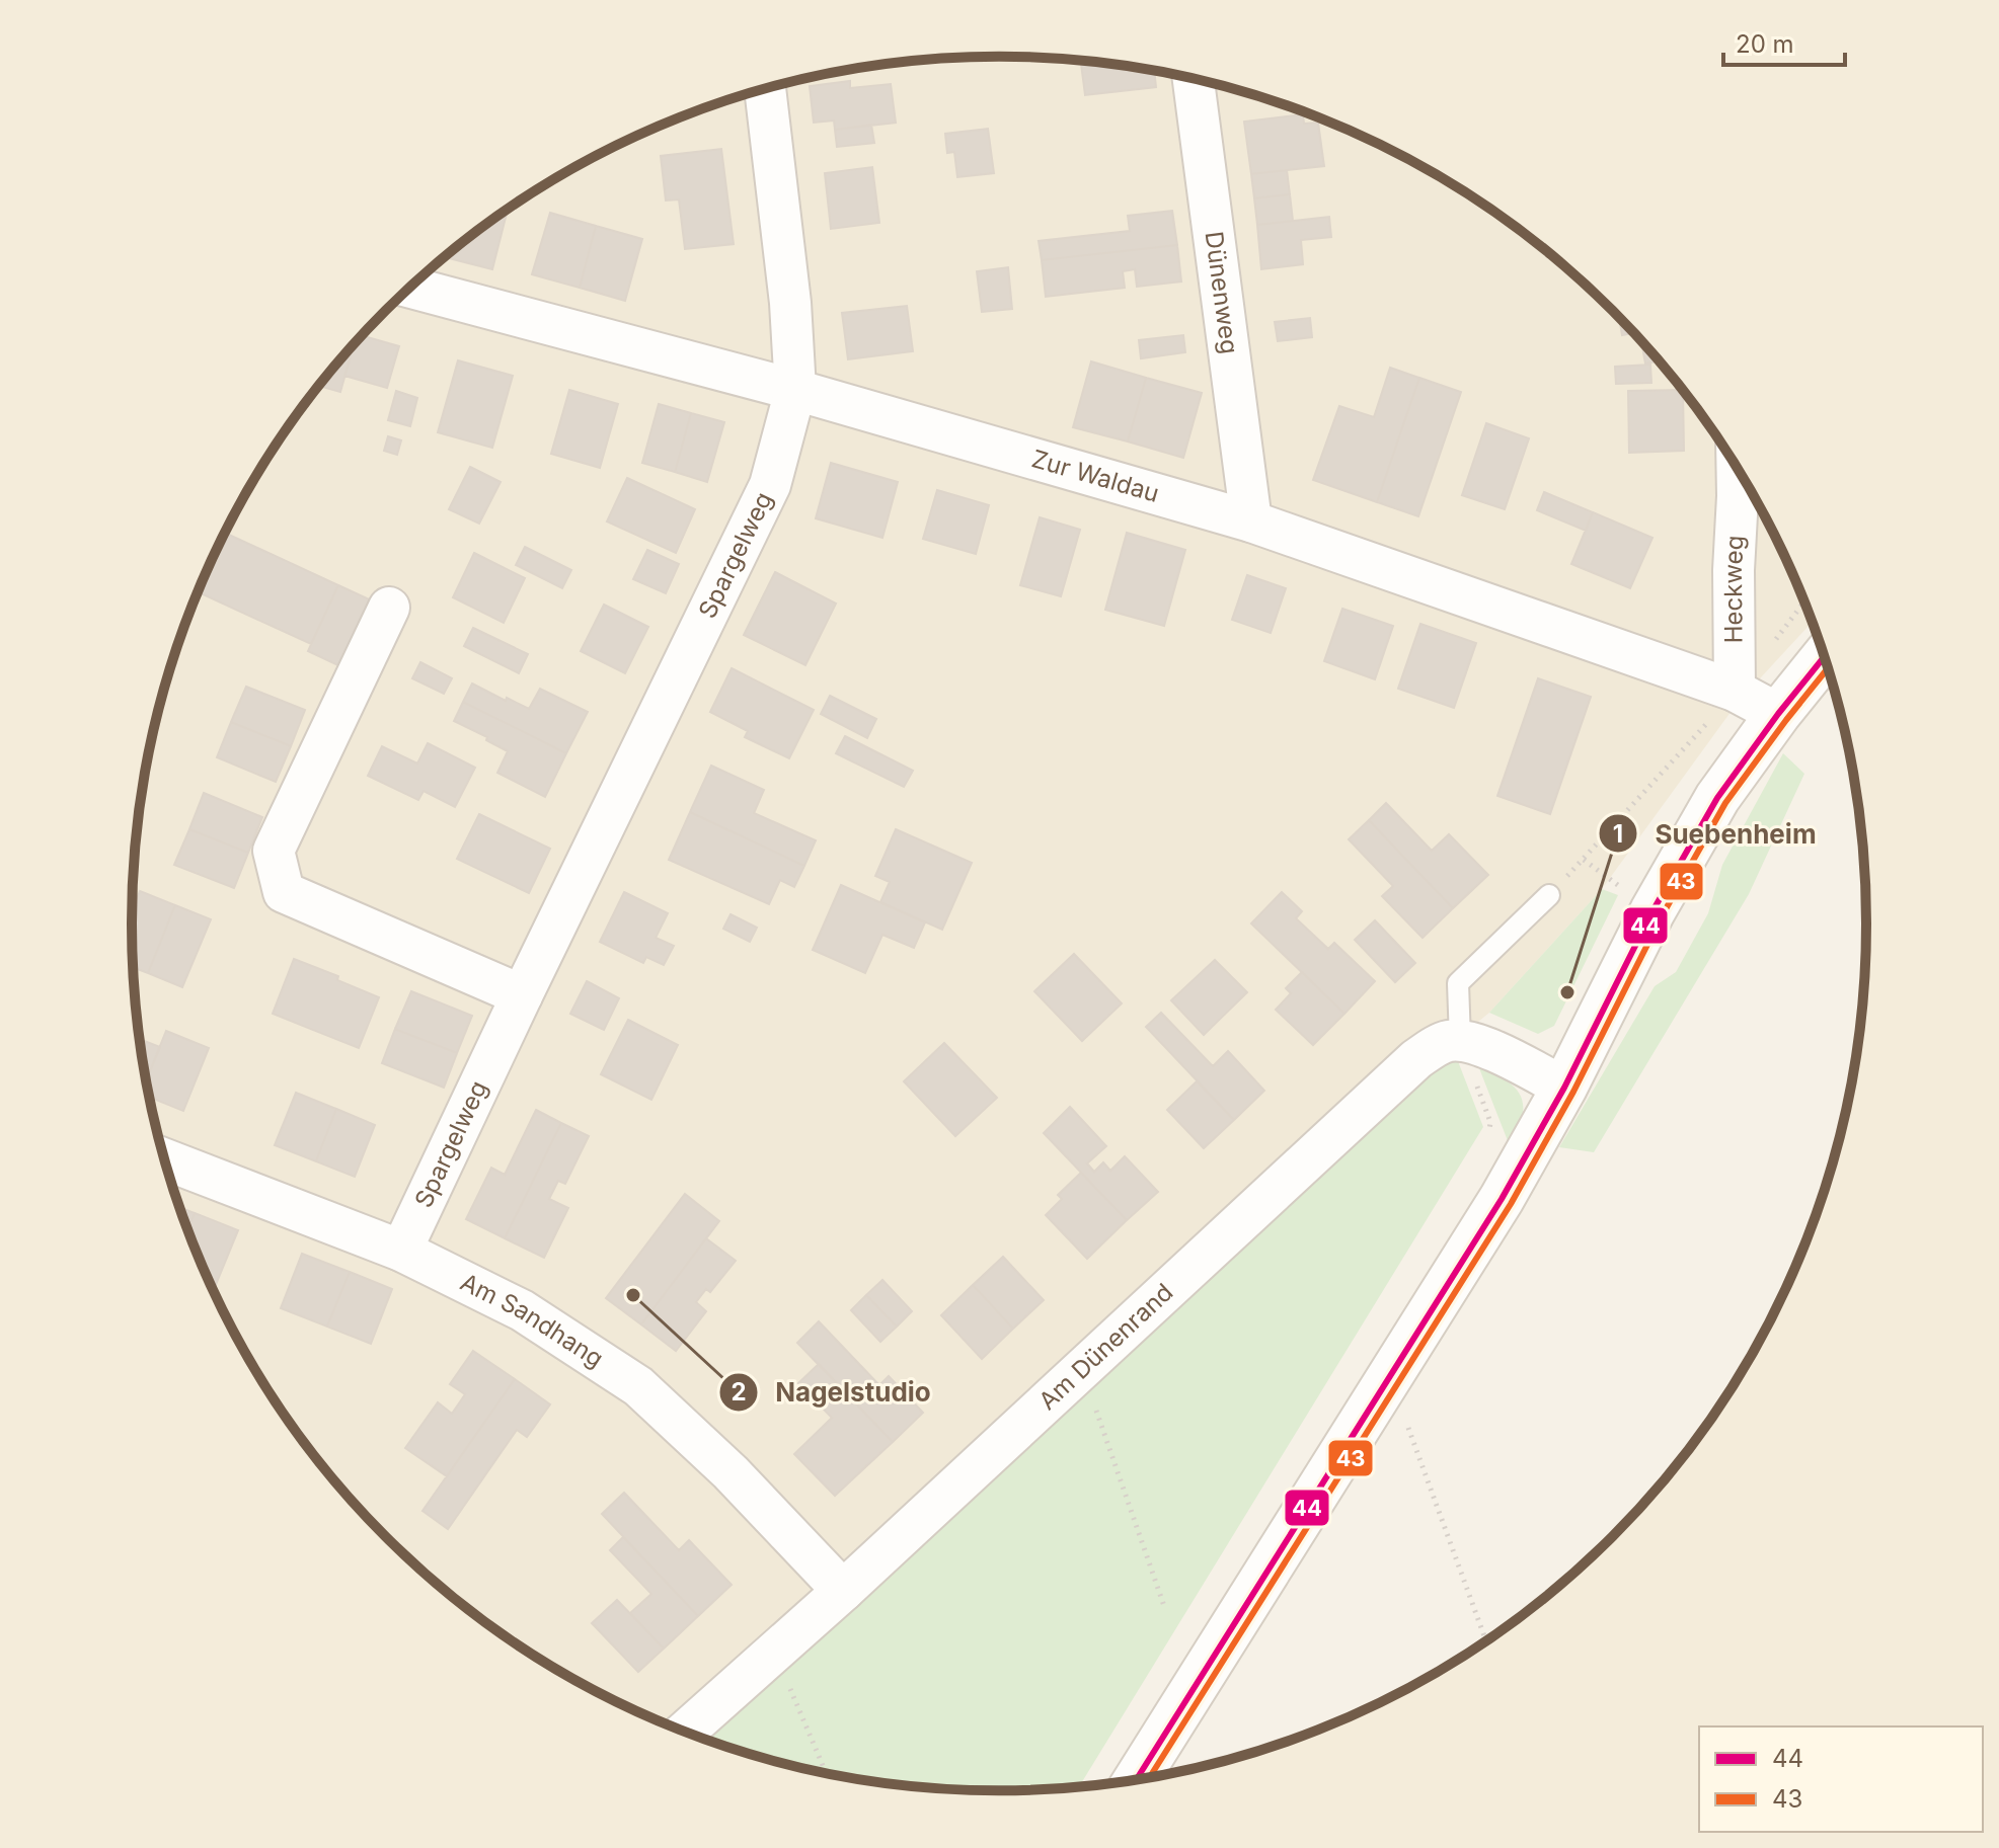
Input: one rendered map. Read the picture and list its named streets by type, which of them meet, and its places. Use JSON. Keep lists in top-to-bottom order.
{
  "streets": {
    "street": [
      "Dünenweg",
      "Zur Waldau",
      "Spargelweg",
      "Heckweg",
      "Am Sandhang",
      "Am Dünenrand"
    ]
  },
  "crossings": [
    ["Dünenweg", "Zur Waldau"],
    ["Zur Waldau", "Spargelweg"],
    ["Zur Waldau", "Heckweg"],
    ["Spargelweg", "Am Sandhang"],
    ["Am Sandhang", "Am Dünenrand"]
  ],
  "places": ["Suebenheim", "Nagelstudio"],
  "lines": ["transit line 44", "transit line 43"],
  "legend": ["44", "43"],
  "scale_bar": "20 m"
}
